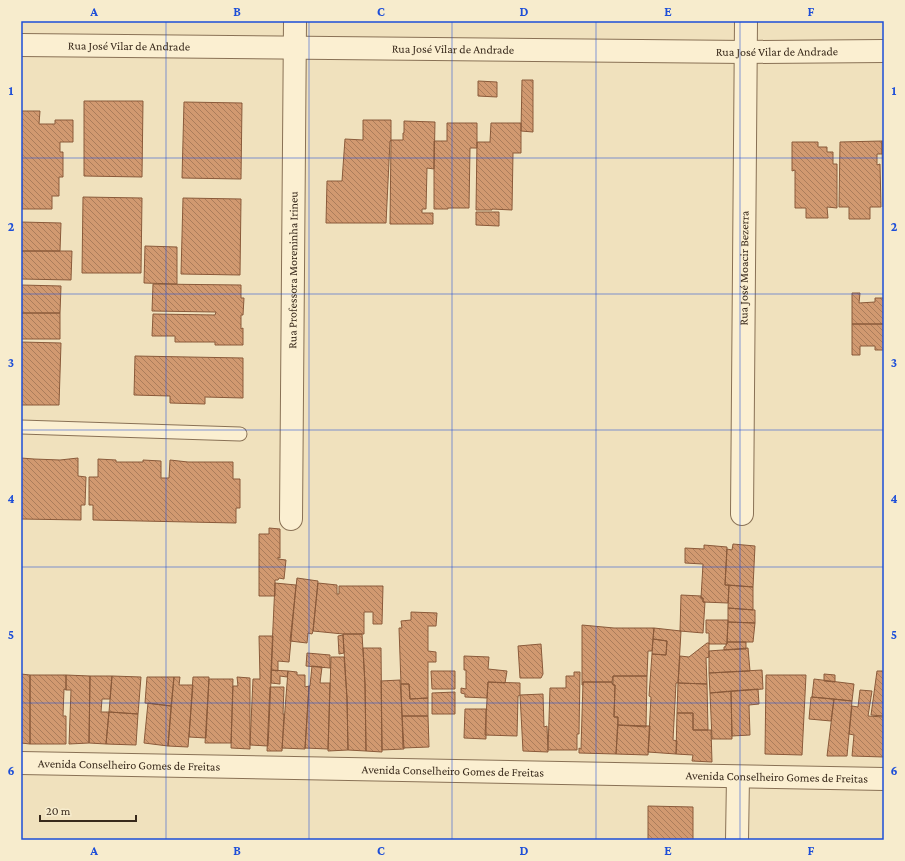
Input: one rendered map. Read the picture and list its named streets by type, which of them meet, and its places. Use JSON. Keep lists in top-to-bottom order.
{
  "streets": {
    "street": [
      "Rua José Vilar de Andrade",
      "Rua José Moacir Bezerra",
      "Rua Professora Moreninha Irineu",
      "Avenida Conselheiro Gomes de Freitas"
    ]
  },
  "crossings": [
    ["Rua José Vilar de Andrade", "Rua José Moacir Bezerra"],
    ["Rua José Vilar de Andrade", "Rua Professora Moreninha Irineu"]
  ],
  "scale_bar": "20 m",
  "grid": {
    "columns": [
      "A",
      "B",
      "C",
      "D",
      "E",
      "F"
    ],
    "rows": [
      "1",
      "2",
      "3",
      "4",
      "5",
      "6"
    ]
  }
}
